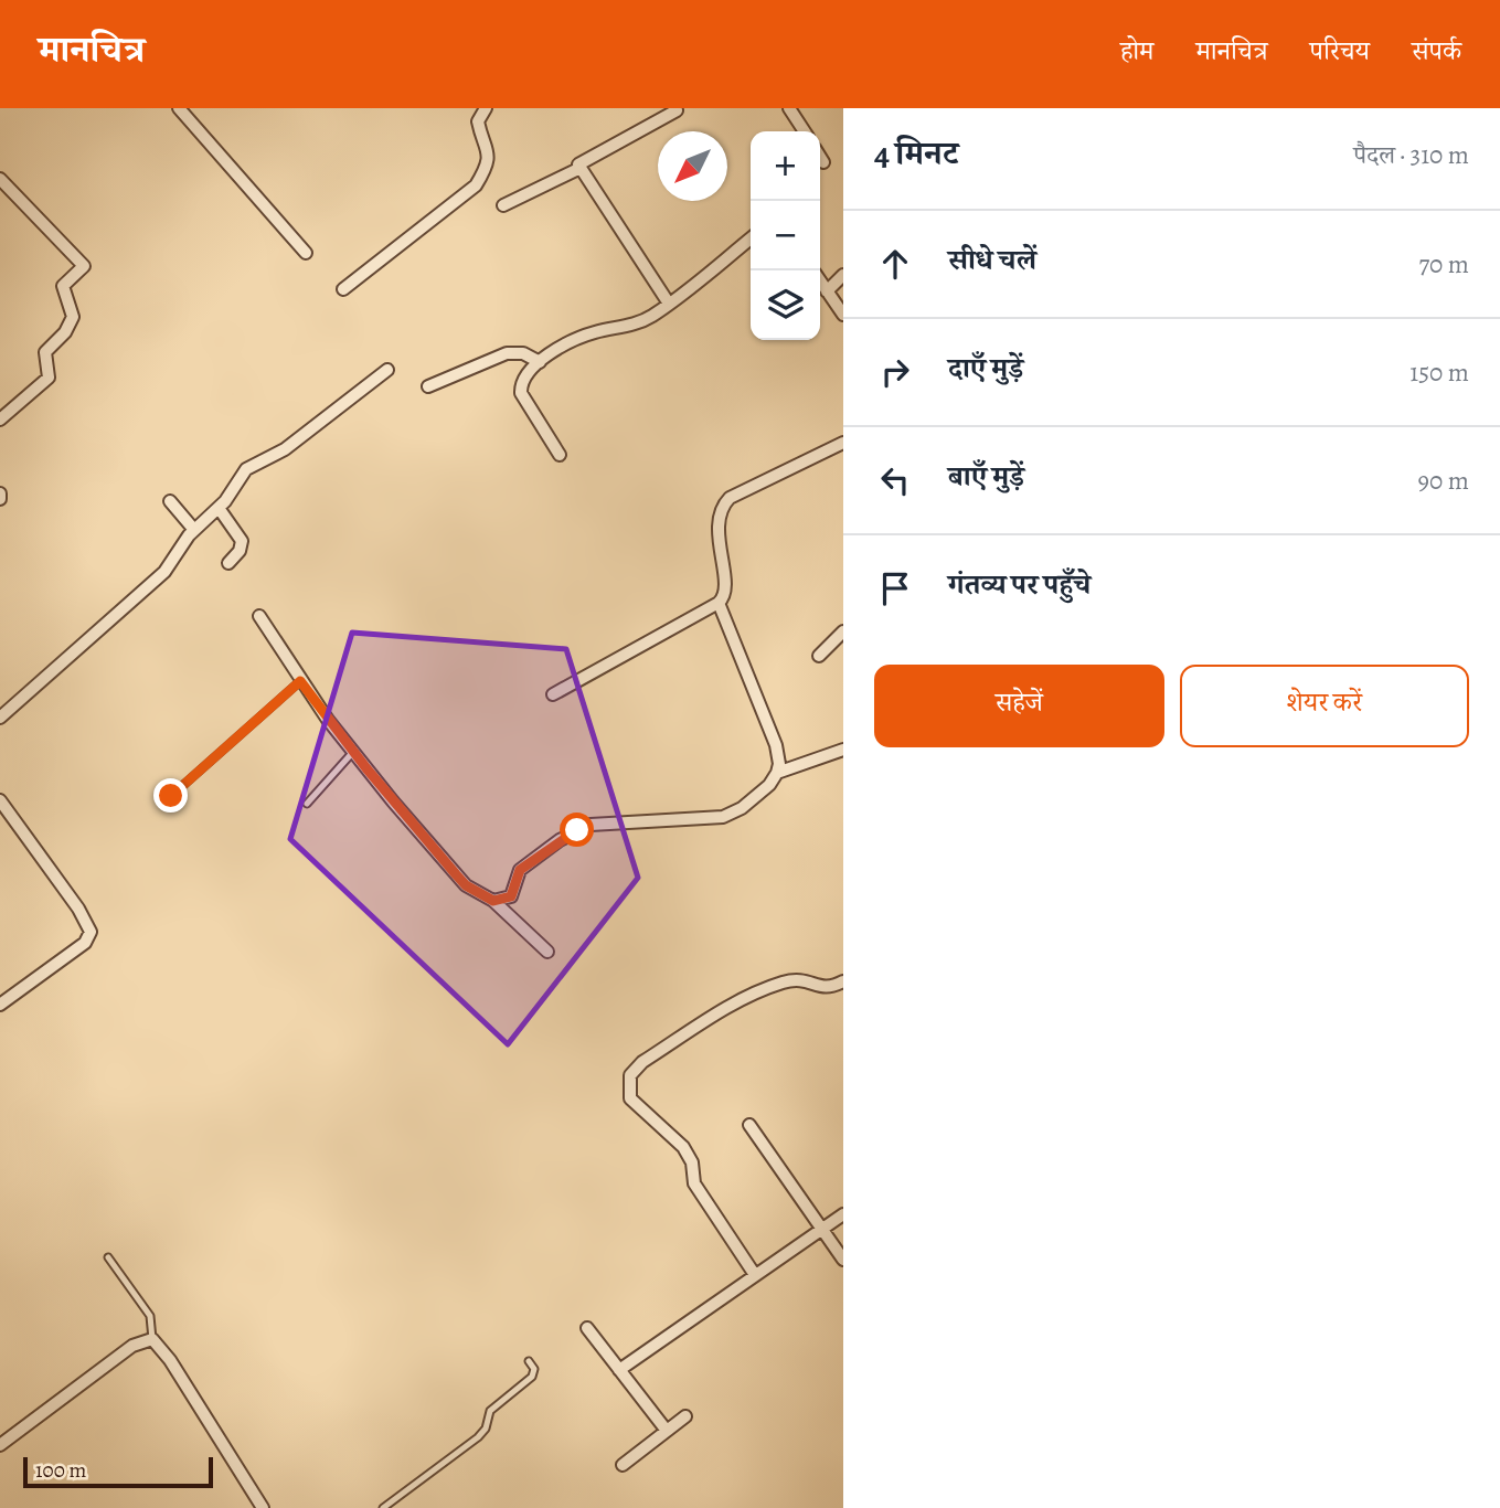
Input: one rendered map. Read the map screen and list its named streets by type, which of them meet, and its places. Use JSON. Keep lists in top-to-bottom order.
{
  "scale_bar": "100 m",
  "north": "bottom left",
  "page": {
    "header": "मानचित्र",
    "nav": [
      "होम",
      "मानचित्र",
      "परिचय",
      "संपर्क"
    ],
    "heading": ["4 मिनट", "पैदल · 310 m"],
    "map_buttons": ["+", "−"],
    "list": [
      ["सीधे चलें", "70 m"],
      ["दाएँ मुड़ें", "150 m"],
      ["बाएँ मुड़ें", "90 m"],
      "गंतव्य पर पहुँचे"
    ],
    "buttons": ["सहेजें", "शेयर करें"],
    "scale": "100 m"
  }
}
